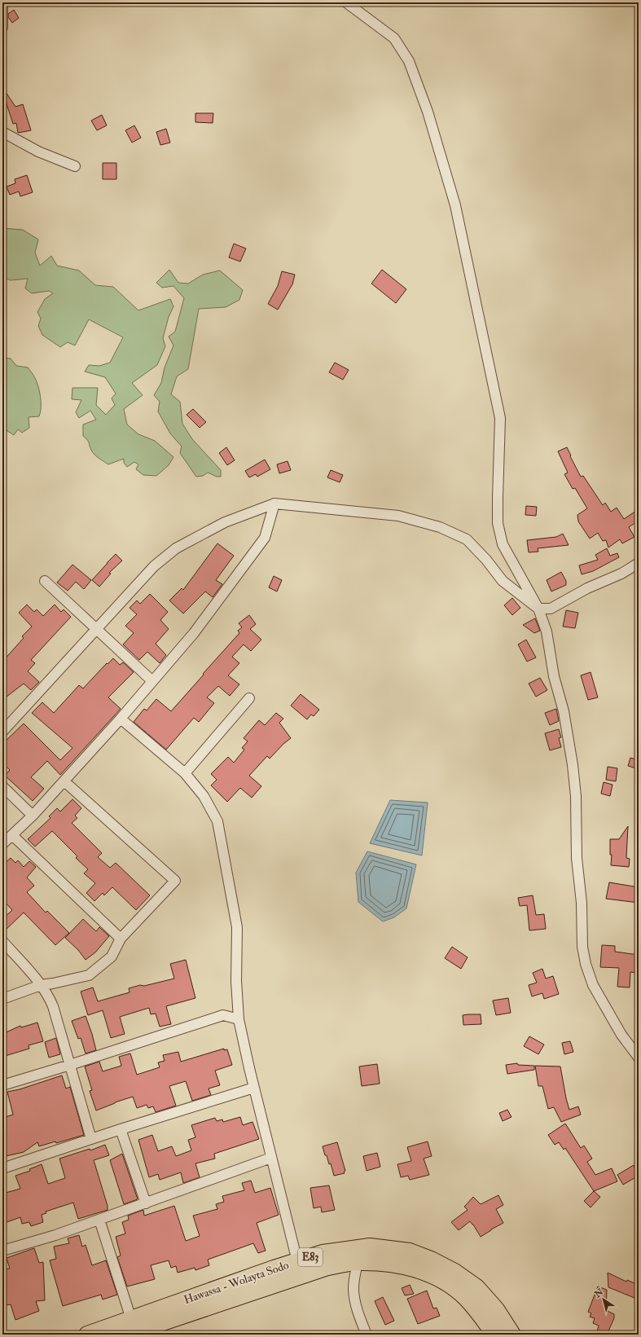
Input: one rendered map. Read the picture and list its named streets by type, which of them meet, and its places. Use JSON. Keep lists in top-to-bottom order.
{
  "streets": {
    "main road": ["E83", "Hawassa - Wolayta Sodo"]
  },
  "north": "top left"
}
